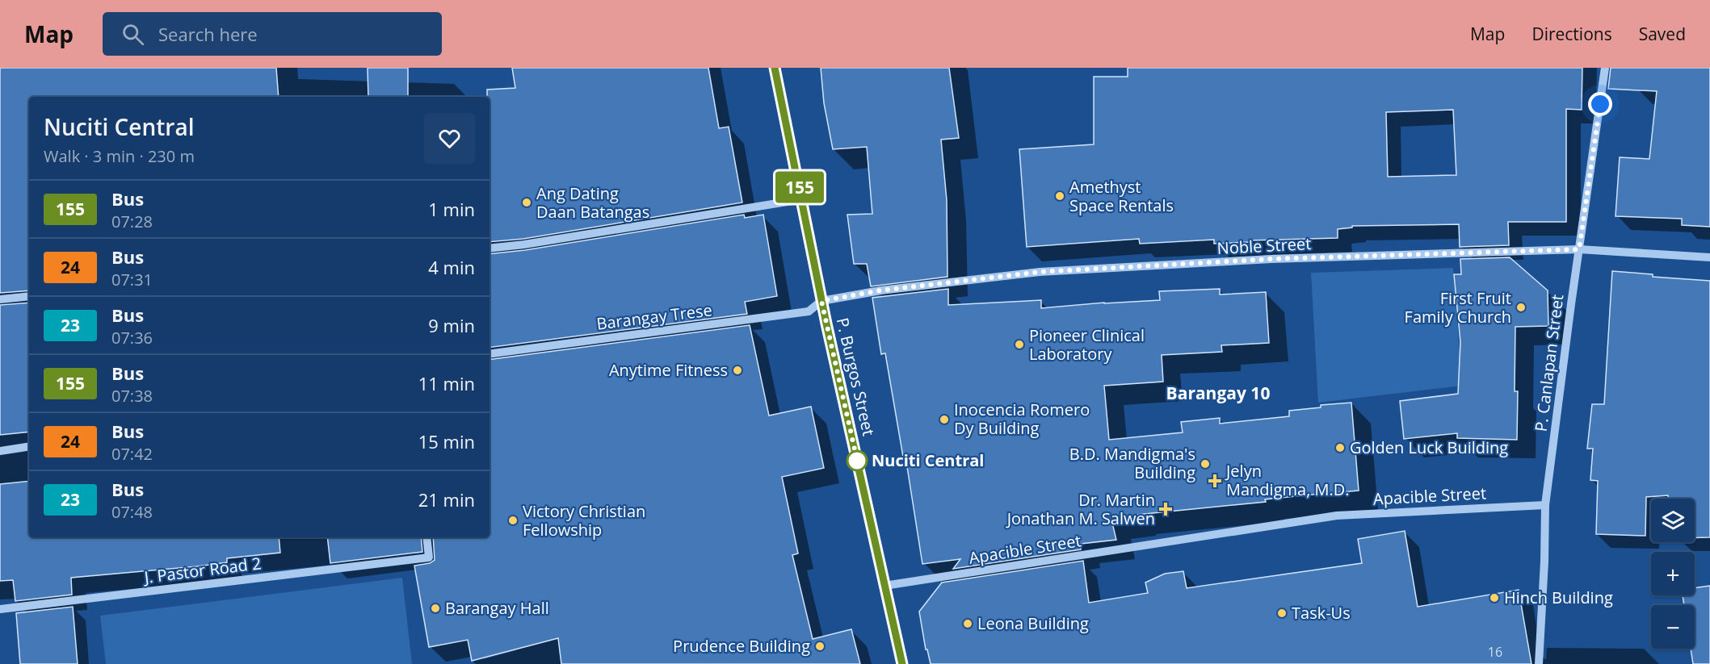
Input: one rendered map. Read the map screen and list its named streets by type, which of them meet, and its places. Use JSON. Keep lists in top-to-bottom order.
{
  "streets": {
    "main road": ["P. Burgos Street"],
    "street": [
      "Noble Street",
      "Barangay Trese",
      "P. Canlapan Street",
      "Apacible Street",
      "J. Pastor Road 2"
    ]
  },
  "crossings": [
    ["Noble Street", "Barangay Trese"],
    ["Noble Street", "P. Canlapan Street"],
    ["Noble Street", "P. Burgos Street"],
    ["Barangay Trese", "P. Burgos Street"],
    ["P. Canlapan Street", "Apacible Street"],
    ["P. Burgos Street", "Apacible Street"]
  ],
  "districts": ["Barangay 10"],
  "places": {
    "other": [
      "Amethyst Space Rentals",
      "Ang Dating Daan Batangas",
      "First Fruit Family Church",
      "Pioneer Clinical Laboratory",
      "Anytime Fitness",
      "Inocencia Romero Dy Building",
      "Golden Luck Building",
      "Nuciti Central",
      "B.D. Mandigma's Building",
      "Victory Christian Fellowship",
      "Hinch Building",
      "Barangay Hall",
      "Task-Us",
      "Leona Building",
      "Prudence Building"
    ],
    "health": ["Jelyn Mandigma, M.D.", "Dr. Martin Jonathan M. Salwen"]
  },
  "lines": ["bus line 155"],
  "house_numbers": ["16"],
  "page": {
    "header": "Map",
    "search": "Search here",
    "nav": ["Map", "Directions", "Saved"],
    "on_map": "155",
    "heading": ["Nuciti Central", "Walk · 3 min · 230 m"],
    "list": [
      {
        "mark": "155",
        "name": "Bus",
        "note": "07:28",
        "value": "1 min"
      },
      {
        "mark": "24",
        "name": "Bus",
        "note": "07:31",
        "value": "4 min"
      },
      {
        "mark": "23",
        "name": "Bus",
        "note": "07:36",
        "value": "9 min"
      },
      {
        "mark": "155",
        "name": "Bus",
        "note": "07:38",
        "value": "11 min"
      },
      {
        "mark": "24",
        "name": "Bus",
        "note": "07:42",
        "value": "15 min"
      },
      {
        "mark": "23",
        "name": "Bus",
        "note": "07:48",
        "value": "21 min"
      }
    ],
    "map_buttons": ["+", "−"]
  }
}
